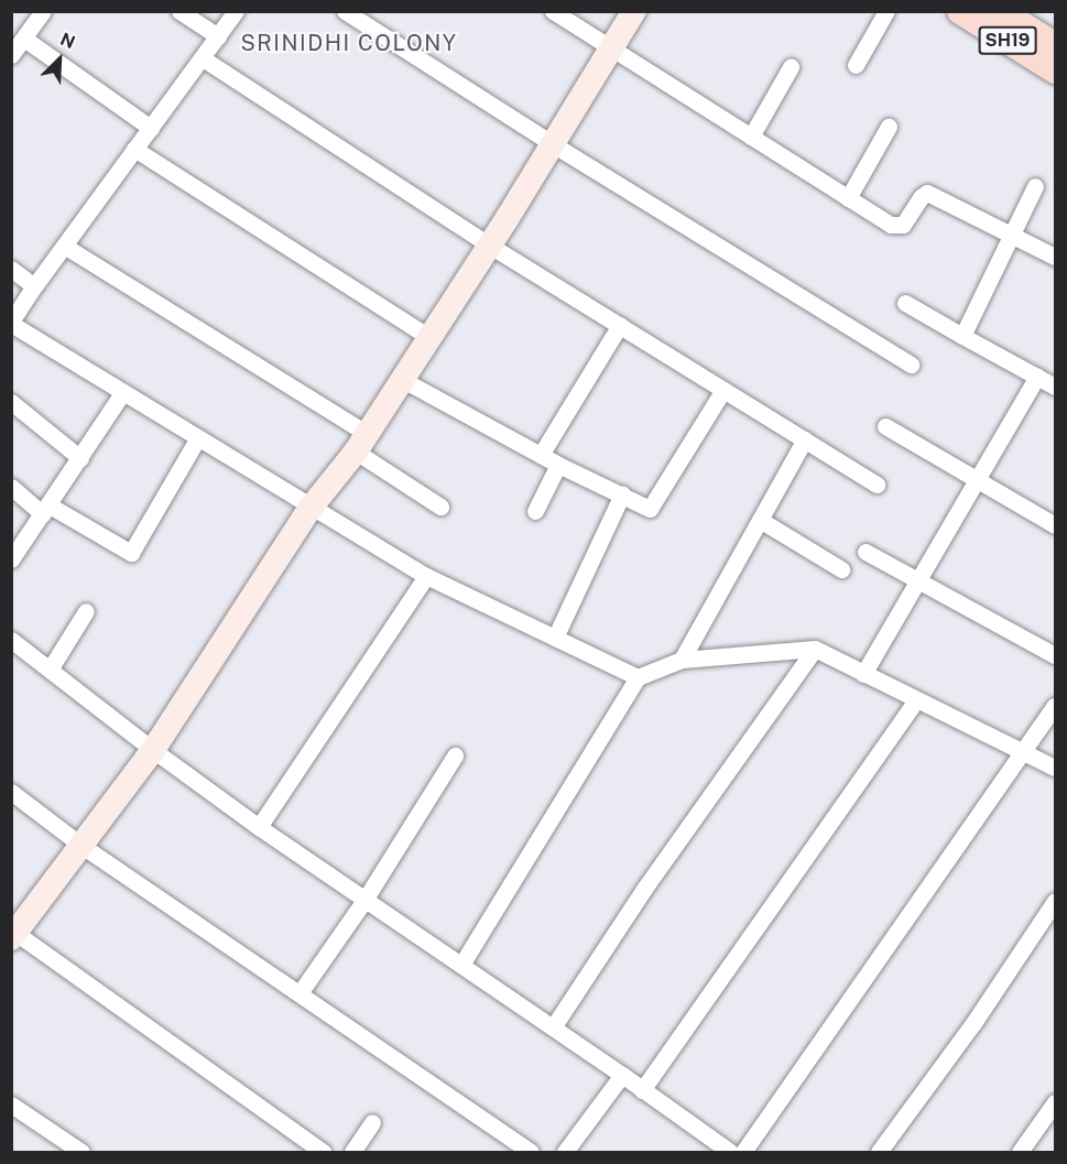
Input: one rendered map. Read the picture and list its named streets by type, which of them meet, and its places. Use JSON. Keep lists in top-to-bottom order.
{
  "streets": {
    "main road": ["SH19"]
  },
  "districts": ["SRINIDHI COLONY"],
  "north": "top right"
}
